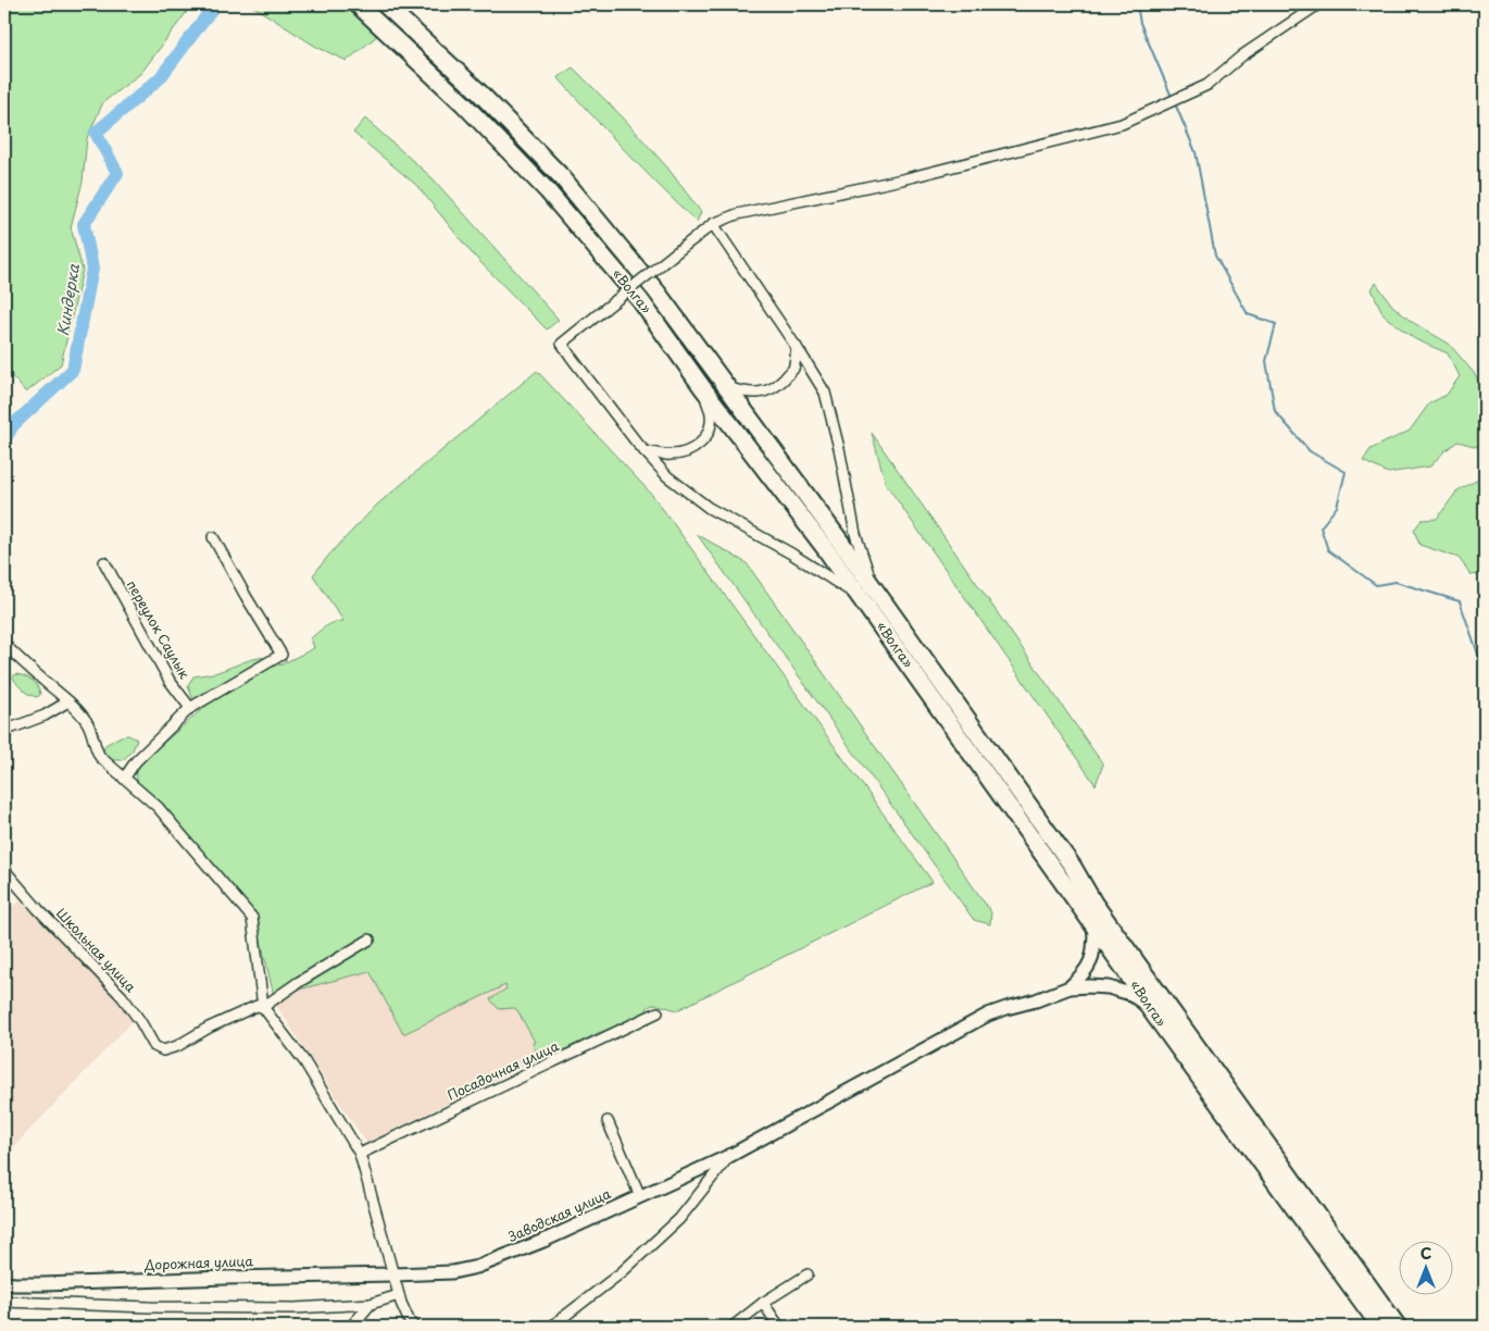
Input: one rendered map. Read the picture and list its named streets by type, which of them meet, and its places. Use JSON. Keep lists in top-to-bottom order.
{
  "streets": {
    "highway": ["«Волга»"],
    "street": [
      "переулок Саулык",
      "Школьная улица",
      "Посадочная улица",
      "Заводская улица",
      "Дорожная улица"
    ]
  },
  "crossings": [
    ["Заводская улица", "Дорожная улица"]
  ],
  "water": ["Киндерка"],
  "north": "top"
}
